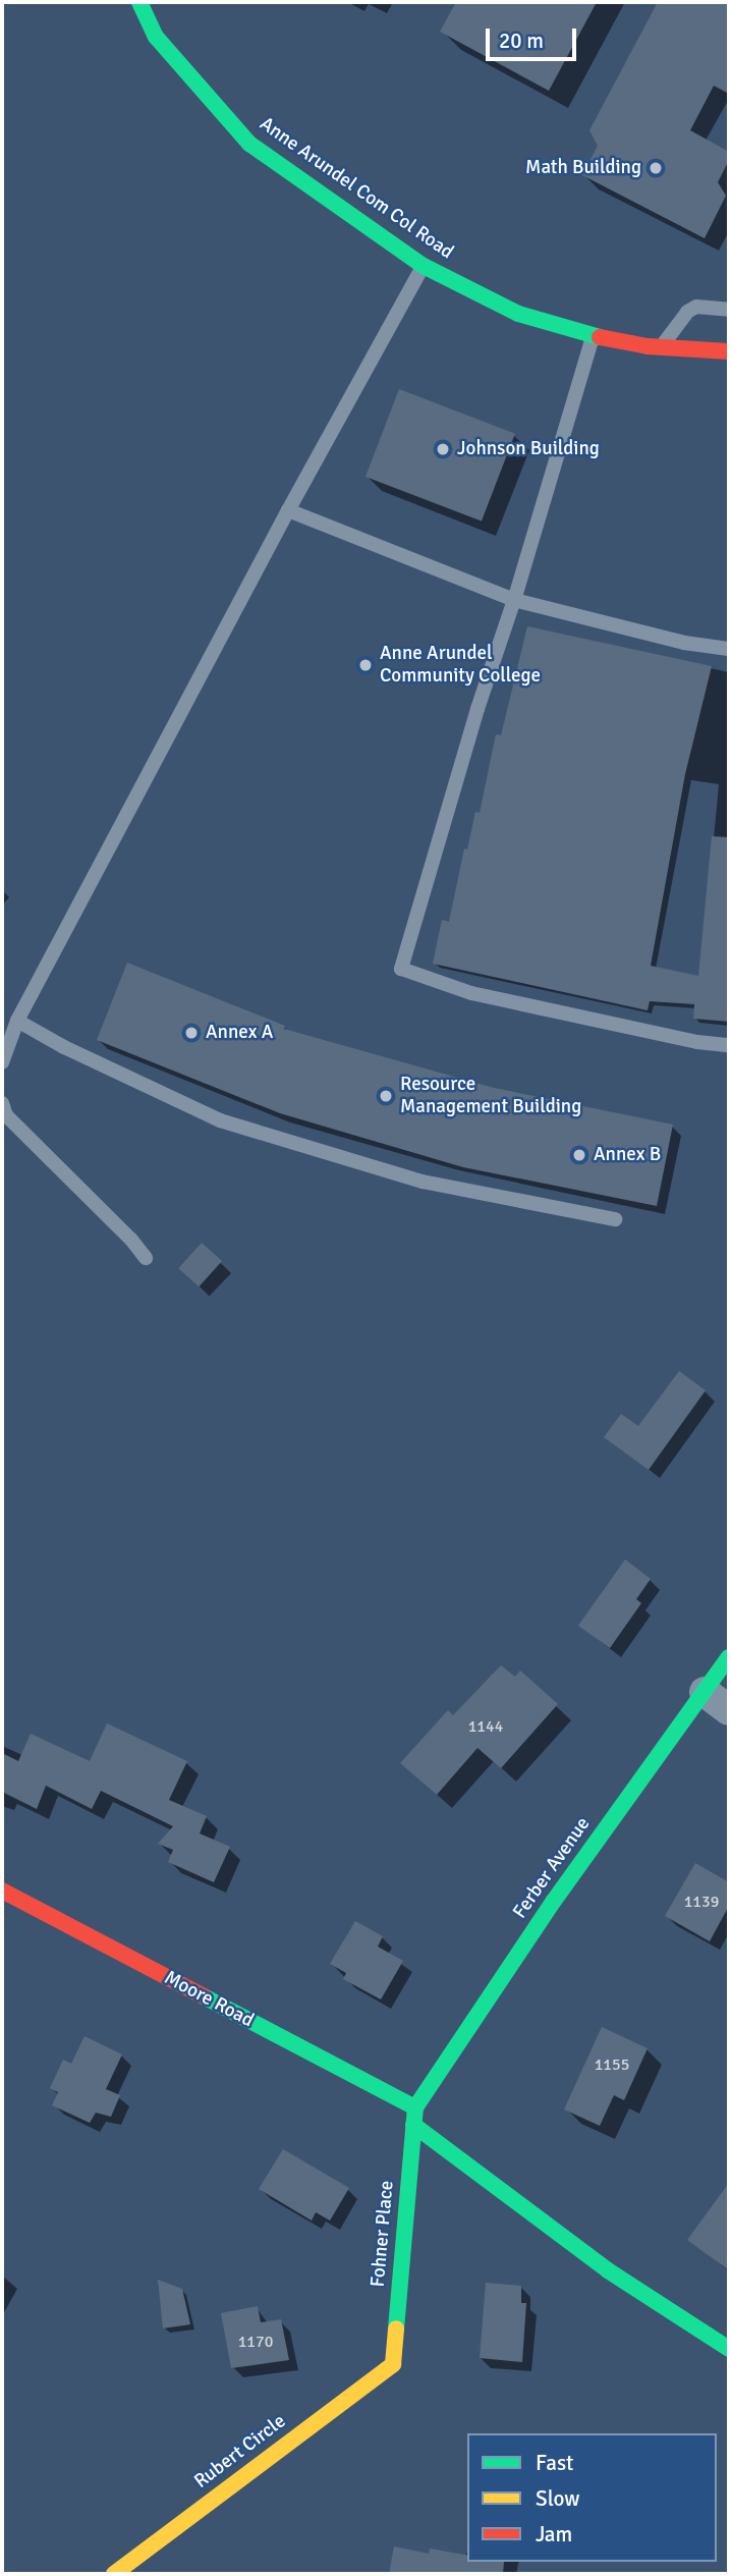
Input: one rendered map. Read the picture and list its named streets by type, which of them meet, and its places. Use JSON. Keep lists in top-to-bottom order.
{
  "streets": {
    "street": [
      "Anne Arundel Com Col Road",
      "Ferber Avenue",
      "Moore Road",
      "Fohner Place",
      "Rubert Circle"
    ]
  },
  "crossings": [
    ["Ferber Avenue", "Moore Road"],
    ["Ferber Avenue", "Fohner Place"],
    ["Moore Road", "Fohner Place"],
    ["Fohner Place", "Rubert Circle"]
  ],
  "places": [
    "Math Building",
    "Johnson Building",
    "Anne Arundel Community College",
    "Annex A",
    "Resource Management Building",
    "Annex B"
  ],
  "house_numbers": [
    "1144",
    "1139",
    "1155",
    "1170"
  ],
  "legend": ["Fast", "Slow", "Jam"],
  "scale_bar": "20 m"
}
